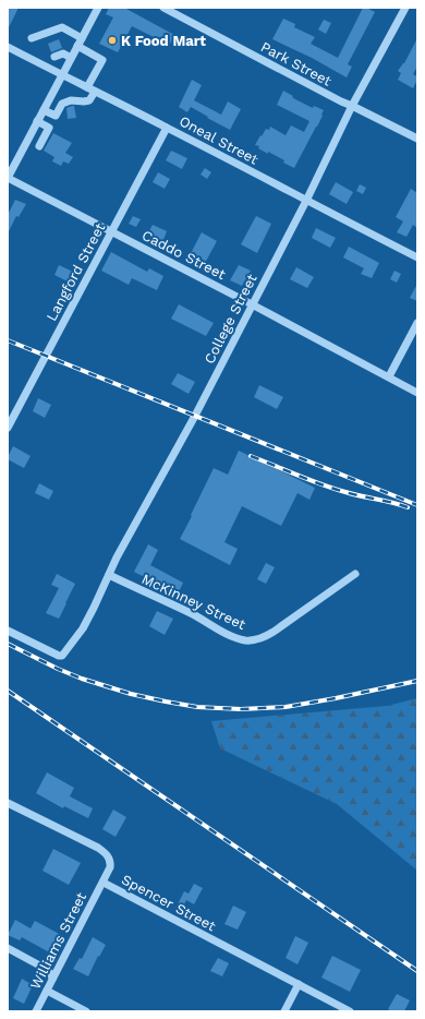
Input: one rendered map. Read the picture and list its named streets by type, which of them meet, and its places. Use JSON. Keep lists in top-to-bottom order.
{
  "streets": {
    "street": [
      "Park Street",
      "Oneal Street",
      "Caddo Street",
      "Langford Street",
      "College Street",
      "McKinney Street",
      "Spencer Street",
      "Williams Street"
    ]
  },
  "crossings": [
    ["Park Street", "College Street"],
    ["Oneal Street", "Langford Street"],
    ["Oneal Street", "College Street"],
    ["Caddo Street", "Langford Street"],
    ["Caddo Street", "College Street"],
    ["College Street", "McKinney Street"],
    ["Spencer Street", "Williams Street"]
  ],
  "places": ["K Food Mart"]
}
